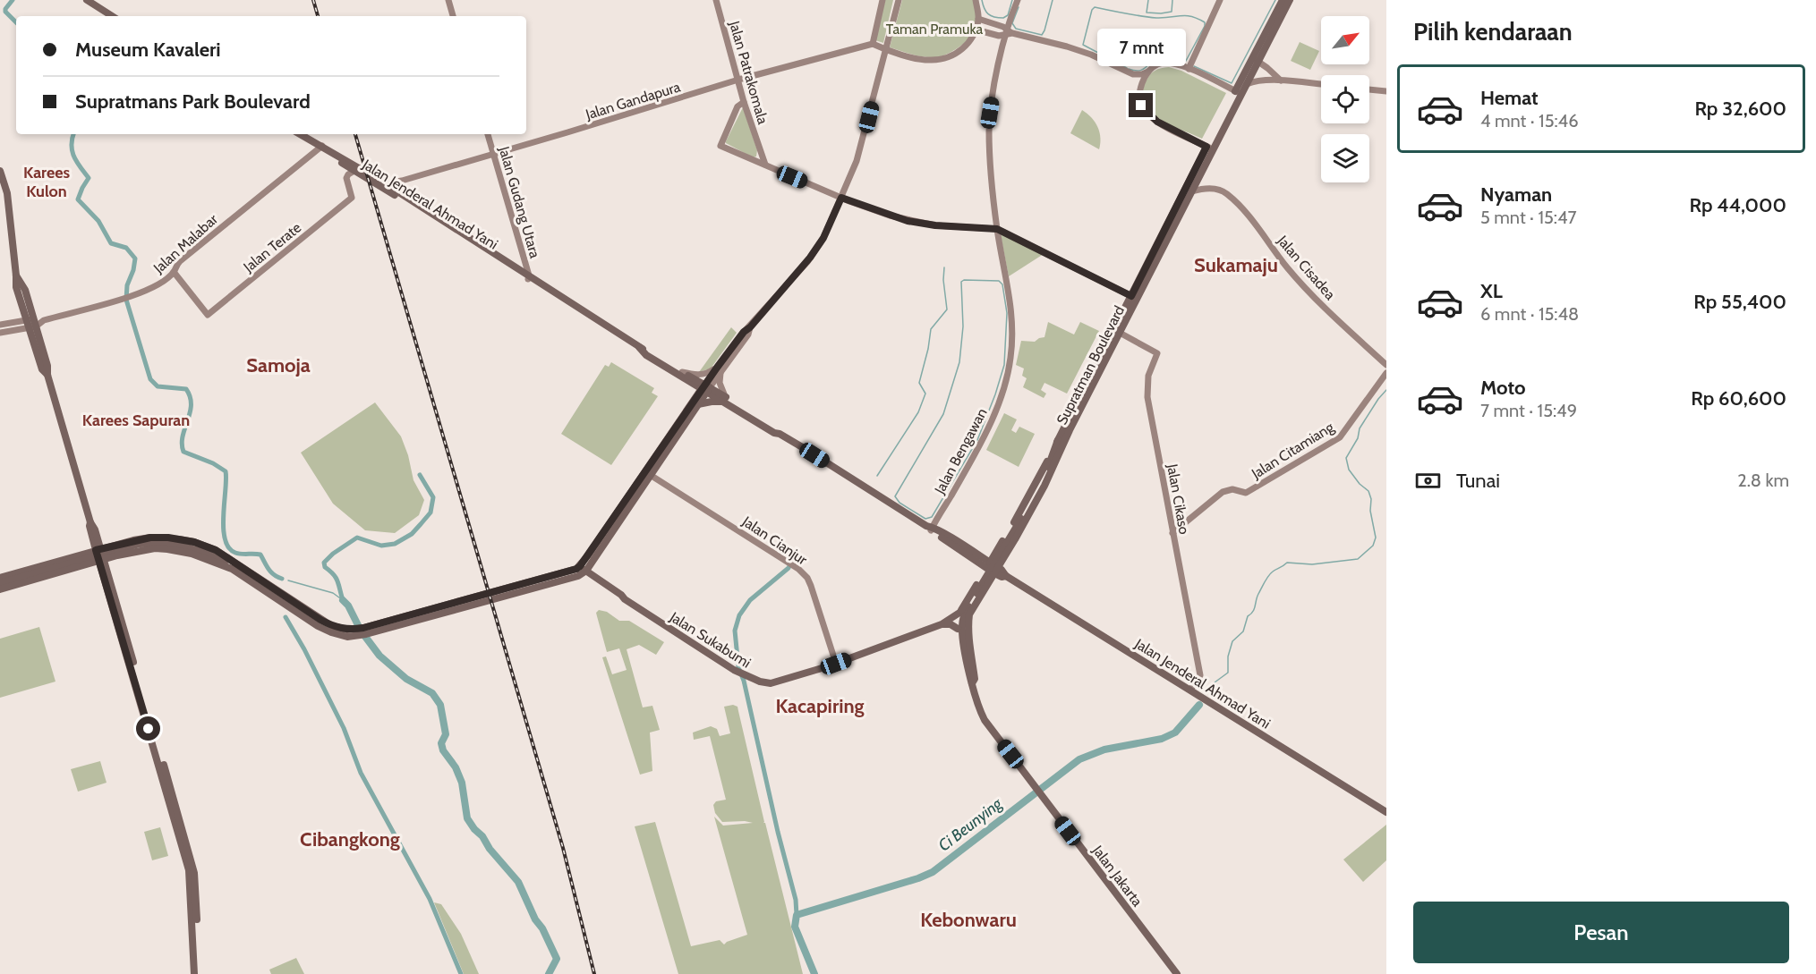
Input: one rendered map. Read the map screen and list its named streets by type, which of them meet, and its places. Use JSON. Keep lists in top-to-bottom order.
{
  "streets": {
    "main road": [
      "Jalan Jenderal Ahmad Yani",
      "Supratman Boulevard",
      "Jalan Sukabumi",
      "Jalan Jakarta"
    ],
    "street": [
      "Jalan Patrakomala",
      "Jalan Gandapura",
      "Jalan Gudang Utara",
      "Jalan Malabar",
      "Jalan Terate",
      "Jalan Cisadea",
      "Jalan Citamiang",
      "Jalan Bengawan",
      "Jalan Cikaso",
      "Jalan Cianjur"
    ]
  },
  "crossings": [
    ["Jalan Patrakomala", "Jalan Gandapura"],
    ["Jalan Gandapura", "Jalan Gudang Utara"],
    ["Jalan Gandapura", "Jalan Jenderal Ahmad Yani"],
    ["Jalan Gudang Utara", "Jalan Jenderal Ahmad Yani"],
    ["Jalan Jenderal Ahmad Yani", "Jalan Malabar"],
    ["Jalan Jenderal Ahmad Yani", "Jalan Terate"],
    ["Jalan Jenderal Ahmad Yani", "Supratman Boulevard"],
    ["Jalan Jenderal Ahmad Yani", "Jalan Bengawan"],
    ["Jalan Jenderal Ahmad Yani", "Jalan Cikaso"],
    ["Jalan Jenderal Ahmad Yani", "Jalan Jakarta"],
    ["Jalan Malabar", "Jalan Terate"],
    ["Jalan Cisadea", "Supratman Boulevard"],
    ["Supratman Boulevard", "Jalan Cikaso"],
    ["Supratman Boulevard", "Jalan Jakarta"],
    ["Jalan Citamiang", "Jalan Cikaso"],
    ["Jalan Cianjur", "Jalan Sukabumi"],
    ["Jalan Sukabumi", "Jalan Jakarta"]
  ],
  "districts": [
    "Karees Kulon",
    "Sukamaju",
    "Samoja",
    "Karees Sapuran",
    "Kacapiring",
    "Cibangkong",
    "Kebonwaru"
  ],
  "water": ["Ci Beunying"],
  "parks": ["Taman Pramuka"],
  "north": "top right",
  "page": {
    "heading": "Pilih kendaraan",
    "banner": ["Museum Kavaleri", "Supratmans Park Boulevard"],
    "bubble": "7 mnt",
    "list": [
      {
        "name": "Hemat",
        "note": "4 mnt · 15:46",
        "value": "Rp 32,600"
      },
      {
        "name": "Nyaman",
        "note": "5 mnt · 15:47",
        "value": "Rp 44,000"
      },
      {
        "name": "XL",
        "note": "6 mnt · 15:48",
        "value": "Rp 55,400"
      },
      {
        "name": "Moto",
        "note": "7 mnt · 15:49",
        "value": "Rp 60,600"
      }
    ],
    "pay": ["Tunai", "2.8 km"],
    "buttons": "Pesan"
  }
}
